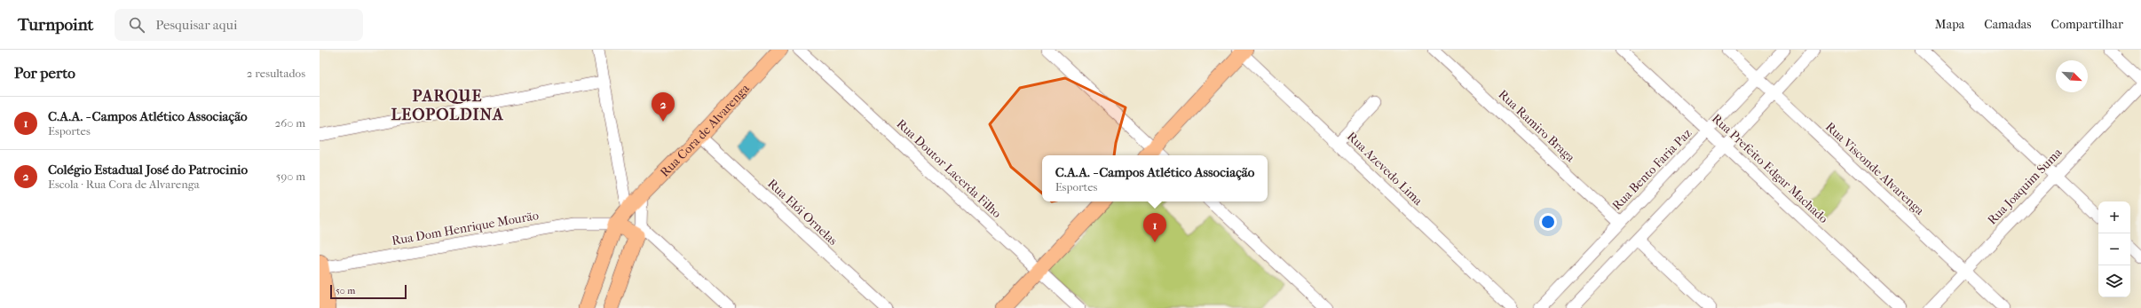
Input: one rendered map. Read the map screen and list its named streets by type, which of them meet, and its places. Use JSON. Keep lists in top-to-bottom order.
{
  "streets": {
    "main road": ["Rua Cora de Alvarenga"],
    "street": [
      "Rua Ramiro Braga",
      "Rua Doutor Lacerda Filho",
      "Rua Azevedo Lima",
      "Rua Prefeito Edgar Machado",
      "Rua Visconde Alvarenga",
      "Rua Bento Faria Paz",
      "Rua Joaquim Suma",
      "Rua Elói Ornelas",
      "Rua Dom Henrique Mourão"
    ]
  },
  "crossings": [
    ["Rua Ramiro Braga", "Rua Bento Faria Paz"],
    ["Rua Cora de Alvarenga", "Rua Elói Ornelas"],
    ["Rua Cora de Alvarenga", "Rua Dom Henrique Mourão"],
    ["Rua Prefeito Edgar Machado", "Rua Bento Faria Paz"],
    ["Rua Visconde Alvarenga", "Rua Bento Faria Paz"],
    ["Rua Visconde Alvarenga", "Rua Joaquim Suma"]
  ],
  "districts": ["PARQUE LEOPOLDINA"],
  "scale_bar": "50 m",
  "north": "bottom right",
  "page": {
    "header": "Turnpoint",
    "search": "Pesquisar aqui",
    "nav": ["Mapa", "Camadas", "Compartilhar"],
    "heading": ["Por perto", "2 resultados"],
    "pins": ["2", "1"],
    "list": [
      {
        "mark": "1",
        "name": "C.A.A. - Campos Atlético Associação",
        "note": "Esportes",
        "value": "260 m"
      },
      {
        "mark": "2",
        "name": "Colégio Estadual José do Patrocinio",
        "note": "Escola · Rua Cora de Alvarenga",
        "value": "590 m"
      }
    ],
    "popup": ["C.A.A. - Campos Atlético Associação", "Esportes"],
    "map_buttons": ["+", "−"],
    "scale": "50 m"
  }
}
